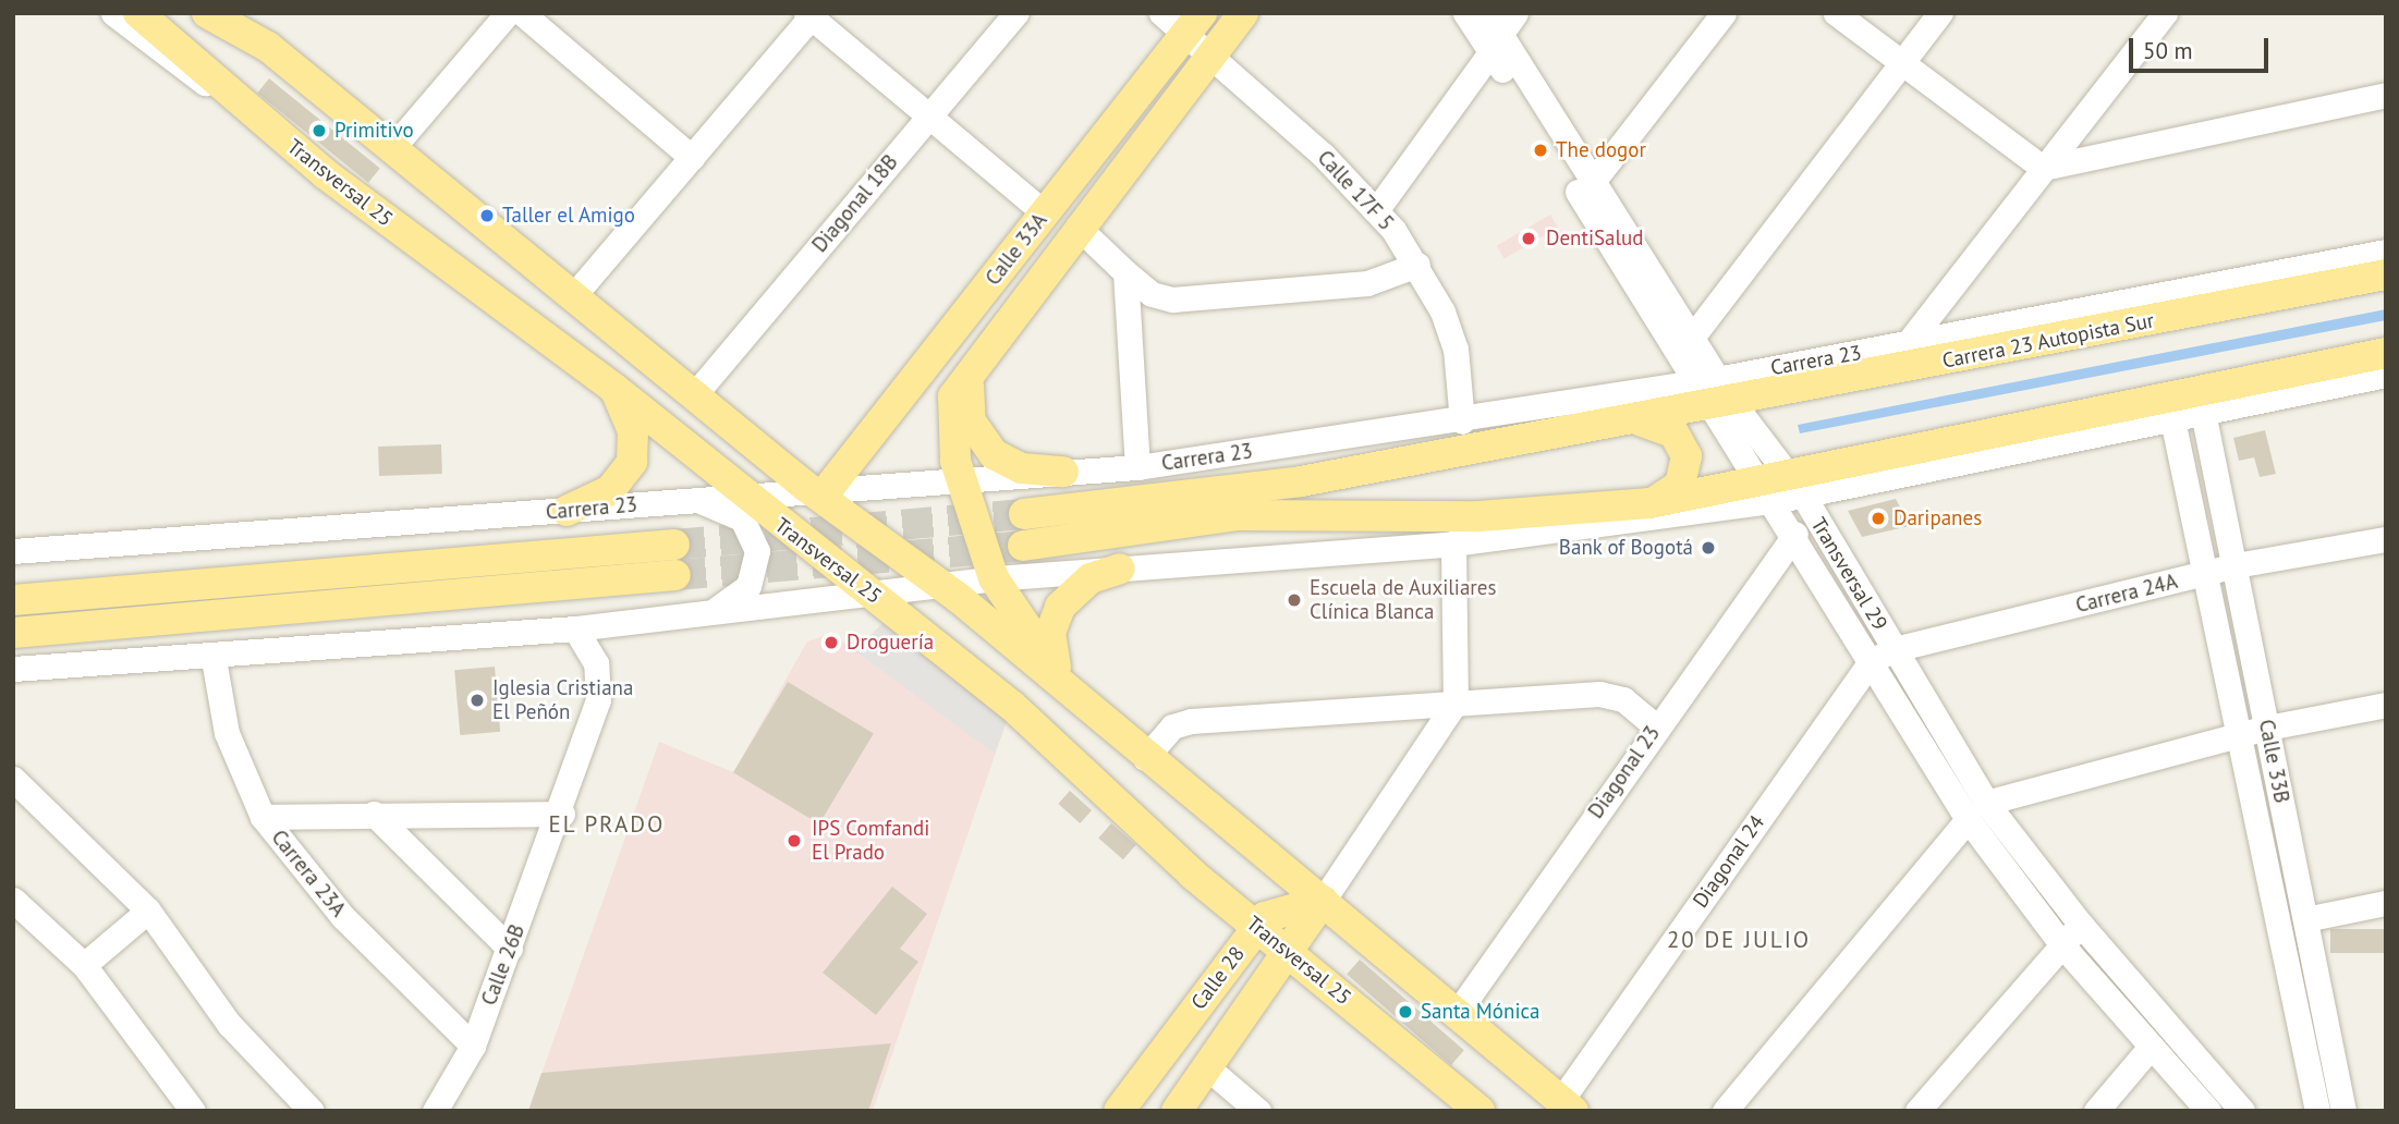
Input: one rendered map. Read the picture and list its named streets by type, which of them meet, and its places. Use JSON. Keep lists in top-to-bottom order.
{
  "streets": {
    "main road": [
      "Transversal 25",
      "Calle 33A",
      "Carrera 23 Autopista Sur",
      "Carrera 23",
      "Calle 28"
    ],
    "street": [
      "Calle 17F 5",
      "Diagonal 18B",
      "Transversal 29",
      "Carrera 24A",
      "Calle 33B",
      "Diagonal 23",
      "Diagonal 24",
      "Carrera 23A",
      "Calle 26B"
    ]
  },
  "crossings": [
    ["Transversal 25", "Carrera 23"],
    ["Transversal 25", "Calle 28"],
    ["Calle 17F 5", "Calle 33A"],
    ["Calle 17F 5", "Carrera 23"],
    ["Calle 33A", "Carrera 23"],
    ["Carrera 23 Autopista Sur", "Carrera 23"],
    ["Carrera 23 Autopista Sur", "Transversal 29"],
    ["Carrera 23", "Transversal 29"],
    ["Transversal 29", "Carrera 24A"],
    ["Transversal 29", "Diagonal 23"],
    ["Transversal 29", "Diagonal 24"],
    ["Carrera 24A", "Calle 33B"],
    ["Carrera 24A", "Diagonal 24"],
    ["Carrera 23A", "Calle 26B"]
  ],
  "districts": ["EL PRADO", "20 DE JULIO"],
  "places": [
    "Primitivo",
    "The dogor",
    "Taller el Amigo",
    "DentiSalud",
    "Daripanes",
    "Bank of Bogotá",
    "Escuela de Auxiliares Clínica Blanca",
    "Droguería",
    "Iglesia Cristiana El Peñón",
    "IPS Comfandi El Prado",
    "Santa Mónica"
  ],
  "scale_bar": "50 m"
}
